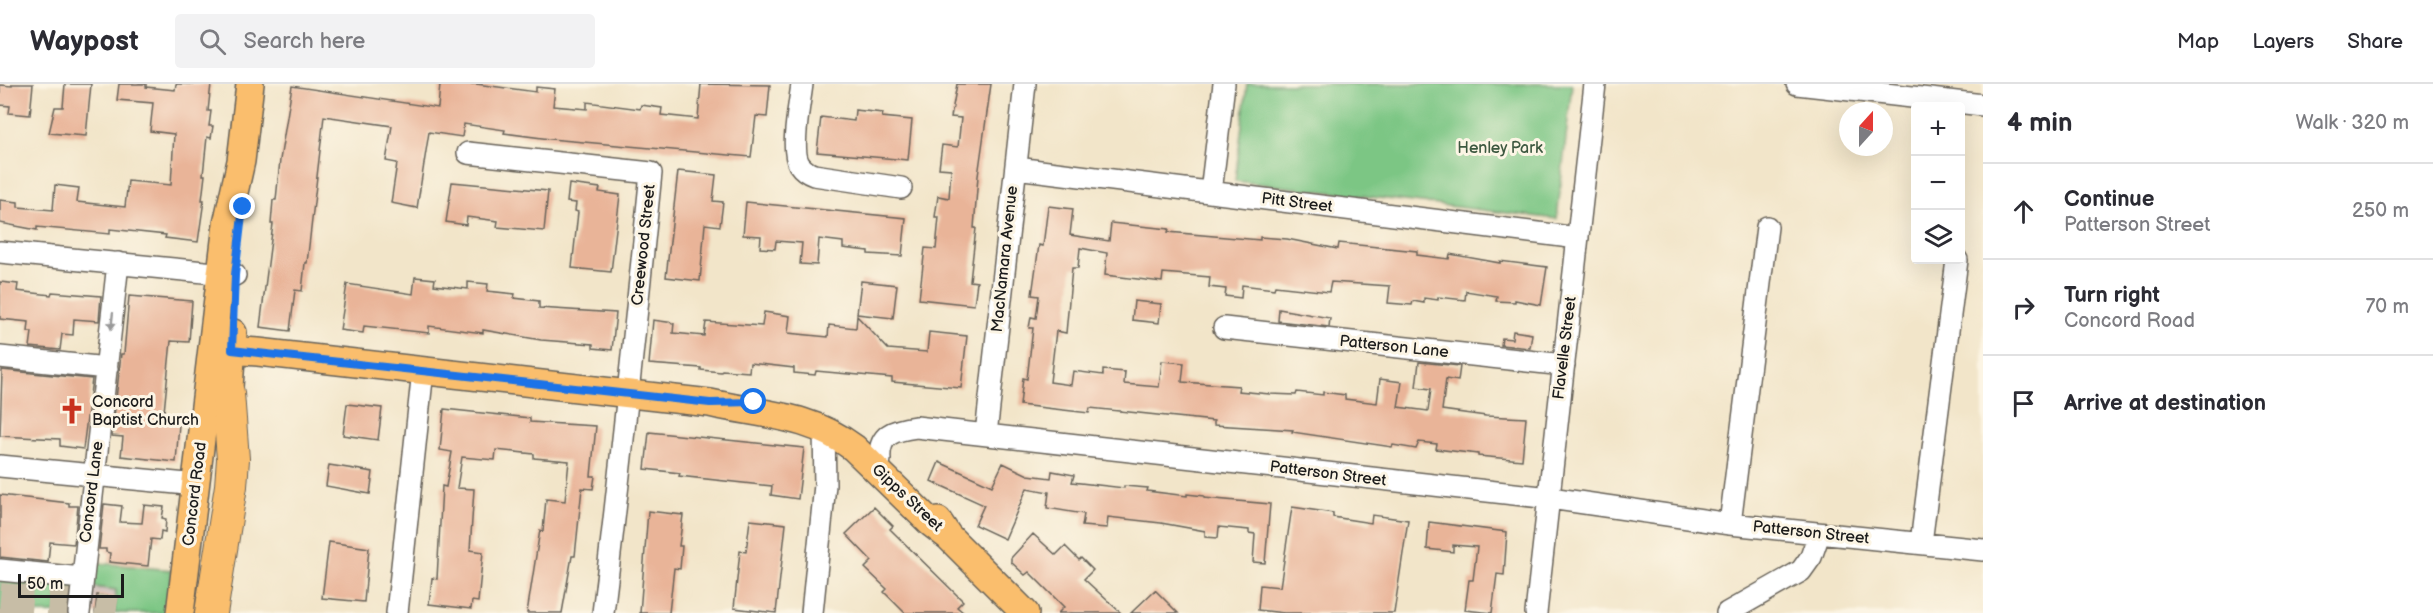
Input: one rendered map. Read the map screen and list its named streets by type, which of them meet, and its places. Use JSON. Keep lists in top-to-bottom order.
{
  "streets": {
    "main road": ["Concord Road", "Gipps Street"],
    "street": [
      "Pitt Street",
      "Creewood Street",
      "MacNamara Avenue",
      "Patterson Lane",
      "Flavelle Street",
      "Patterson Street",
      "Concord Lane"
    ]
  },
  "crossings": [
    ["Pitt Street", "MacNamara Avenue"],
    ["Pitt Street", "Flavelle Street"],
    ["MacNamara Avenue", "Patterson Street"],
    ["Patterson Lane", "Flavelle Street"],
    ["Flavelle Street", "Patterson Street"],
    ["Patterson Street", "Gipps Street"]
  ],
  "parks": ["Henley Park"],
  "places": {
    "church": ["Concord Baptist Church"]
  },
  "scale_bar": "50 m",
  "north": "top",
  "page": {
    "header": "Waypost",
    "search": "Search here",
    "nav": ["Map", "Layers", "Share"],
    "heading": ["4 min", "Walk · 320 m"],
    "map_buttons": ["+", "−"],
    "list": [
      ["Continue", "Patterson Street", "250 m"],
      ["Turn right", "Concord Road", "70 m"],
      "Arrive at destination"
    ],
    "scale": "50 m"
  }
}
